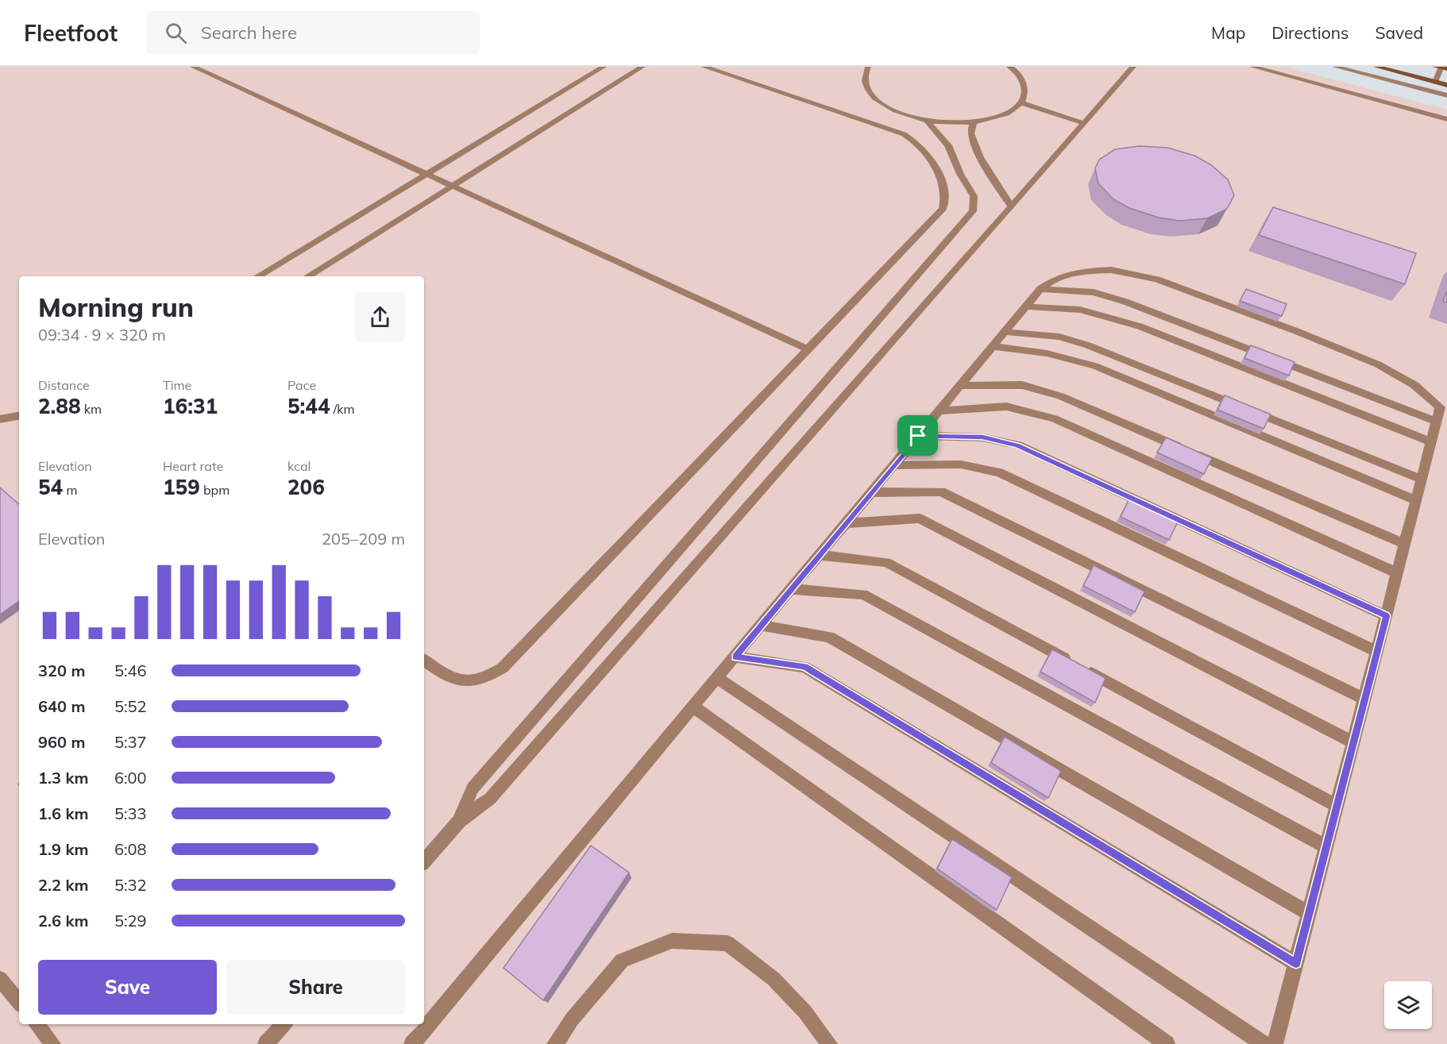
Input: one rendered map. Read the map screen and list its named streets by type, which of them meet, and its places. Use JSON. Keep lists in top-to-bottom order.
{
  "page": {
    "header": "Fleetfoot",
    "search": "Search here",
    "nav": ["Map", "Directions", "Saved"],
    "heading": ["Morning run", "09:34 · 9 × 320 m"],
    "stats": [
      ["Distance", "2.88 km"],
      ["Time", "16:31"],
      ["Pace", "5:44 /km"],
      ["Elevation", "54 m"],
      ["Heart rate", "159 bpm"],
      ["kcal", "206"]
    ],
    "chart": ["Elevation", "205–209 m"],
    "list": [
      {
        "name": "320 m",
        "note": "5:46"
      },
      {
        "name": "640 m",
        "note": "5:52"
      },
      {
        "name": "960 m",
        "note": "5:37"
      },
      {
        "name": "1.3 km",
        "note": "6:00"
      },
      {
        "name": "1.6 km",
        "note": "5:33"
      },
      {
        "name": "1.9 km",
        "note": "6:08"
      },
      {
        "name": "2.2 km",
        "note": "5:32"
      },
      {
        "name": "2.6 km",
        "note": "5:29"
      }
    ],
    "buttons": ["Save", "Share"]
  }
}
